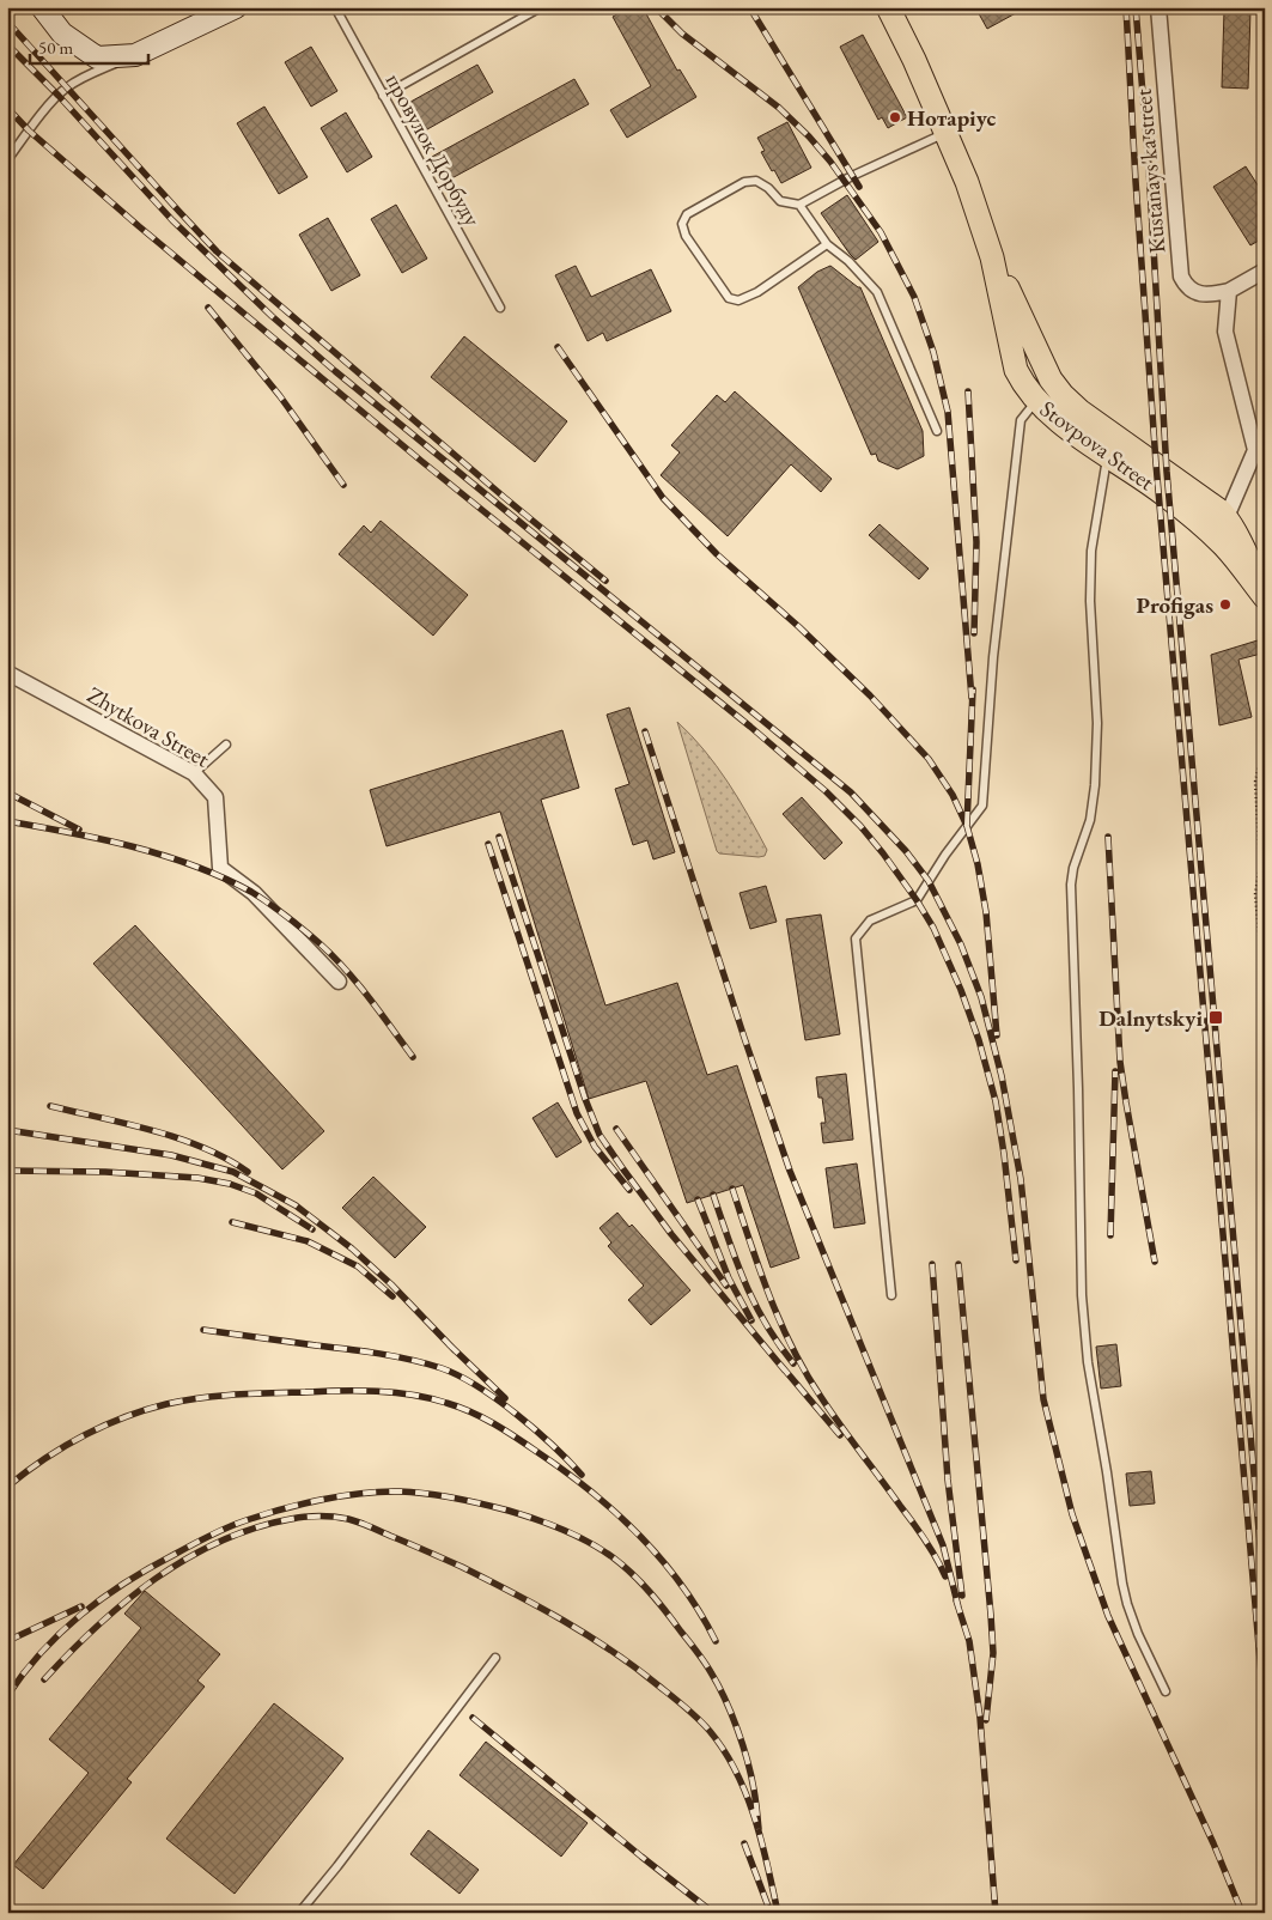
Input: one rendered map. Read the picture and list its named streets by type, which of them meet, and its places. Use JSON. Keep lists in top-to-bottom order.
{
  "streets": {
    "main road": ["Stovpova Street"],
    "street": ["Kustanays'ka street", "Zhytkova Street"],
    "lane": ["провулок Дорбуду"]
  },
  "places": {
    "other": ["Нотаріус", "Profigas"],
    "transit": ["Dalnytskyi"]
  },
  "scale_bar": "50 m"
}
